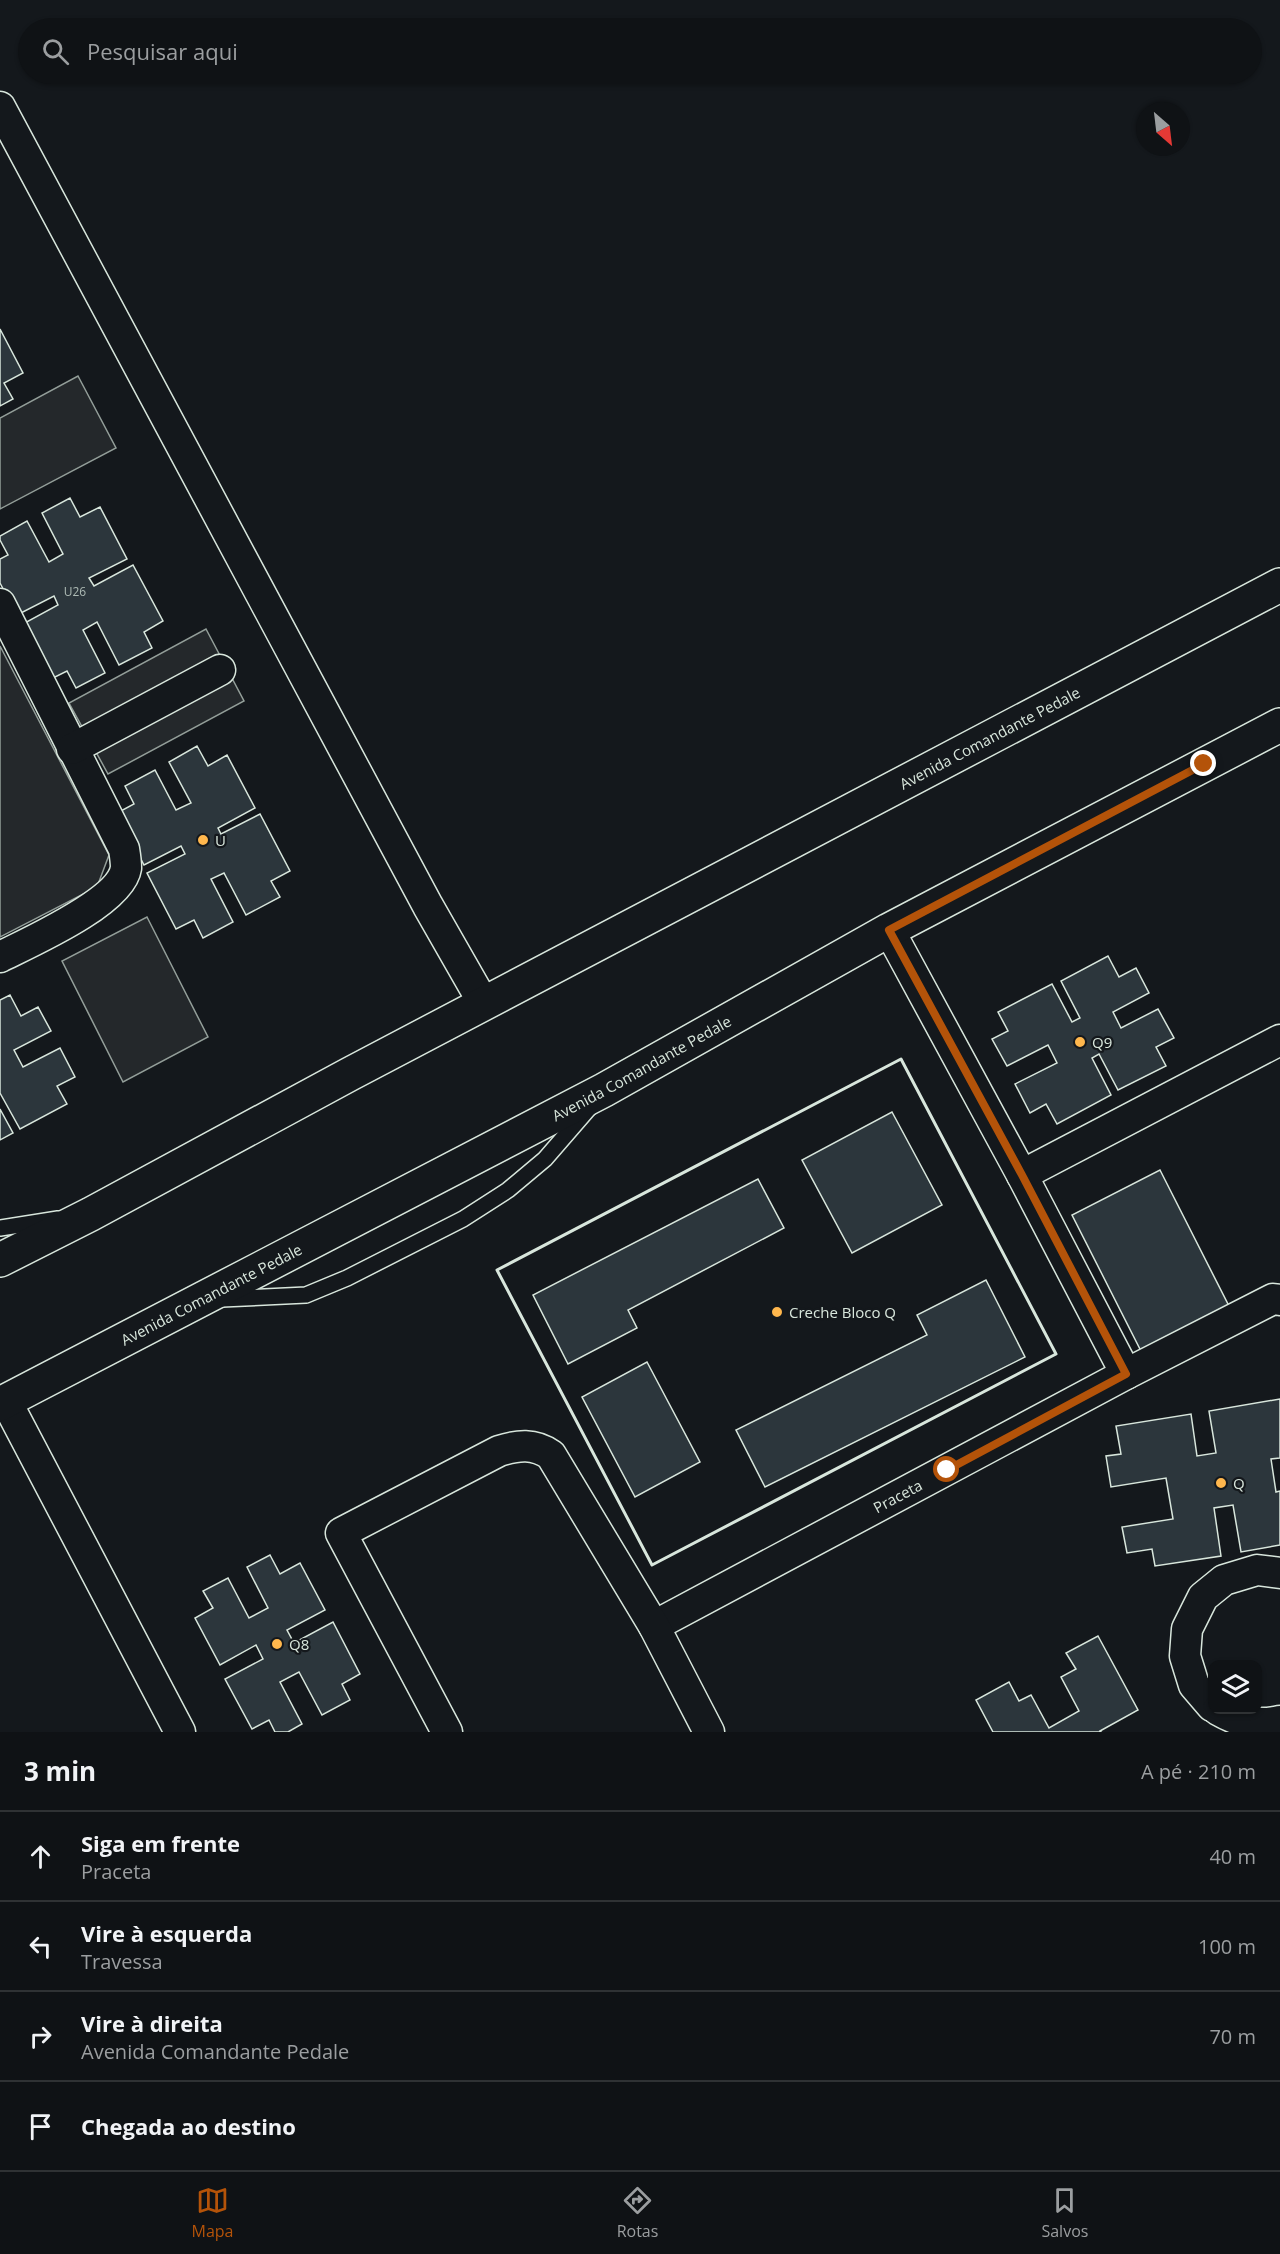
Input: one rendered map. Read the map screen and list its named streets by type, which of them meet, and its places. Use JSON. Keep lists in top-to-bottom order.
{
  "streets": {
    "street": ["Avenida Comandante Pedale", "Praceta"]
  },
  "places": [
    "U",
    "Q9",
    "Creche Bloco Q",
    "Q",
    "Q8"
  ],
  "house_numbers": ["U26"],
  "north": "bottom right",
  "page": {
    "search": "Pesquisar aqui",
    "heading": ["3 min", "A pé · 210 m"],
    "list": [
      ["Siga em frente", "Praceta", "40 m"],
      ["Vire à esquerda", "Travessa", "100 m"],
      ["Vire à direita", "Avenida Comandante Pedale", "70 m"],
      "Chegada ao destino"
    ],
    "nav": ["Mapa", "Rotas", "Salvos"]
  }
}
